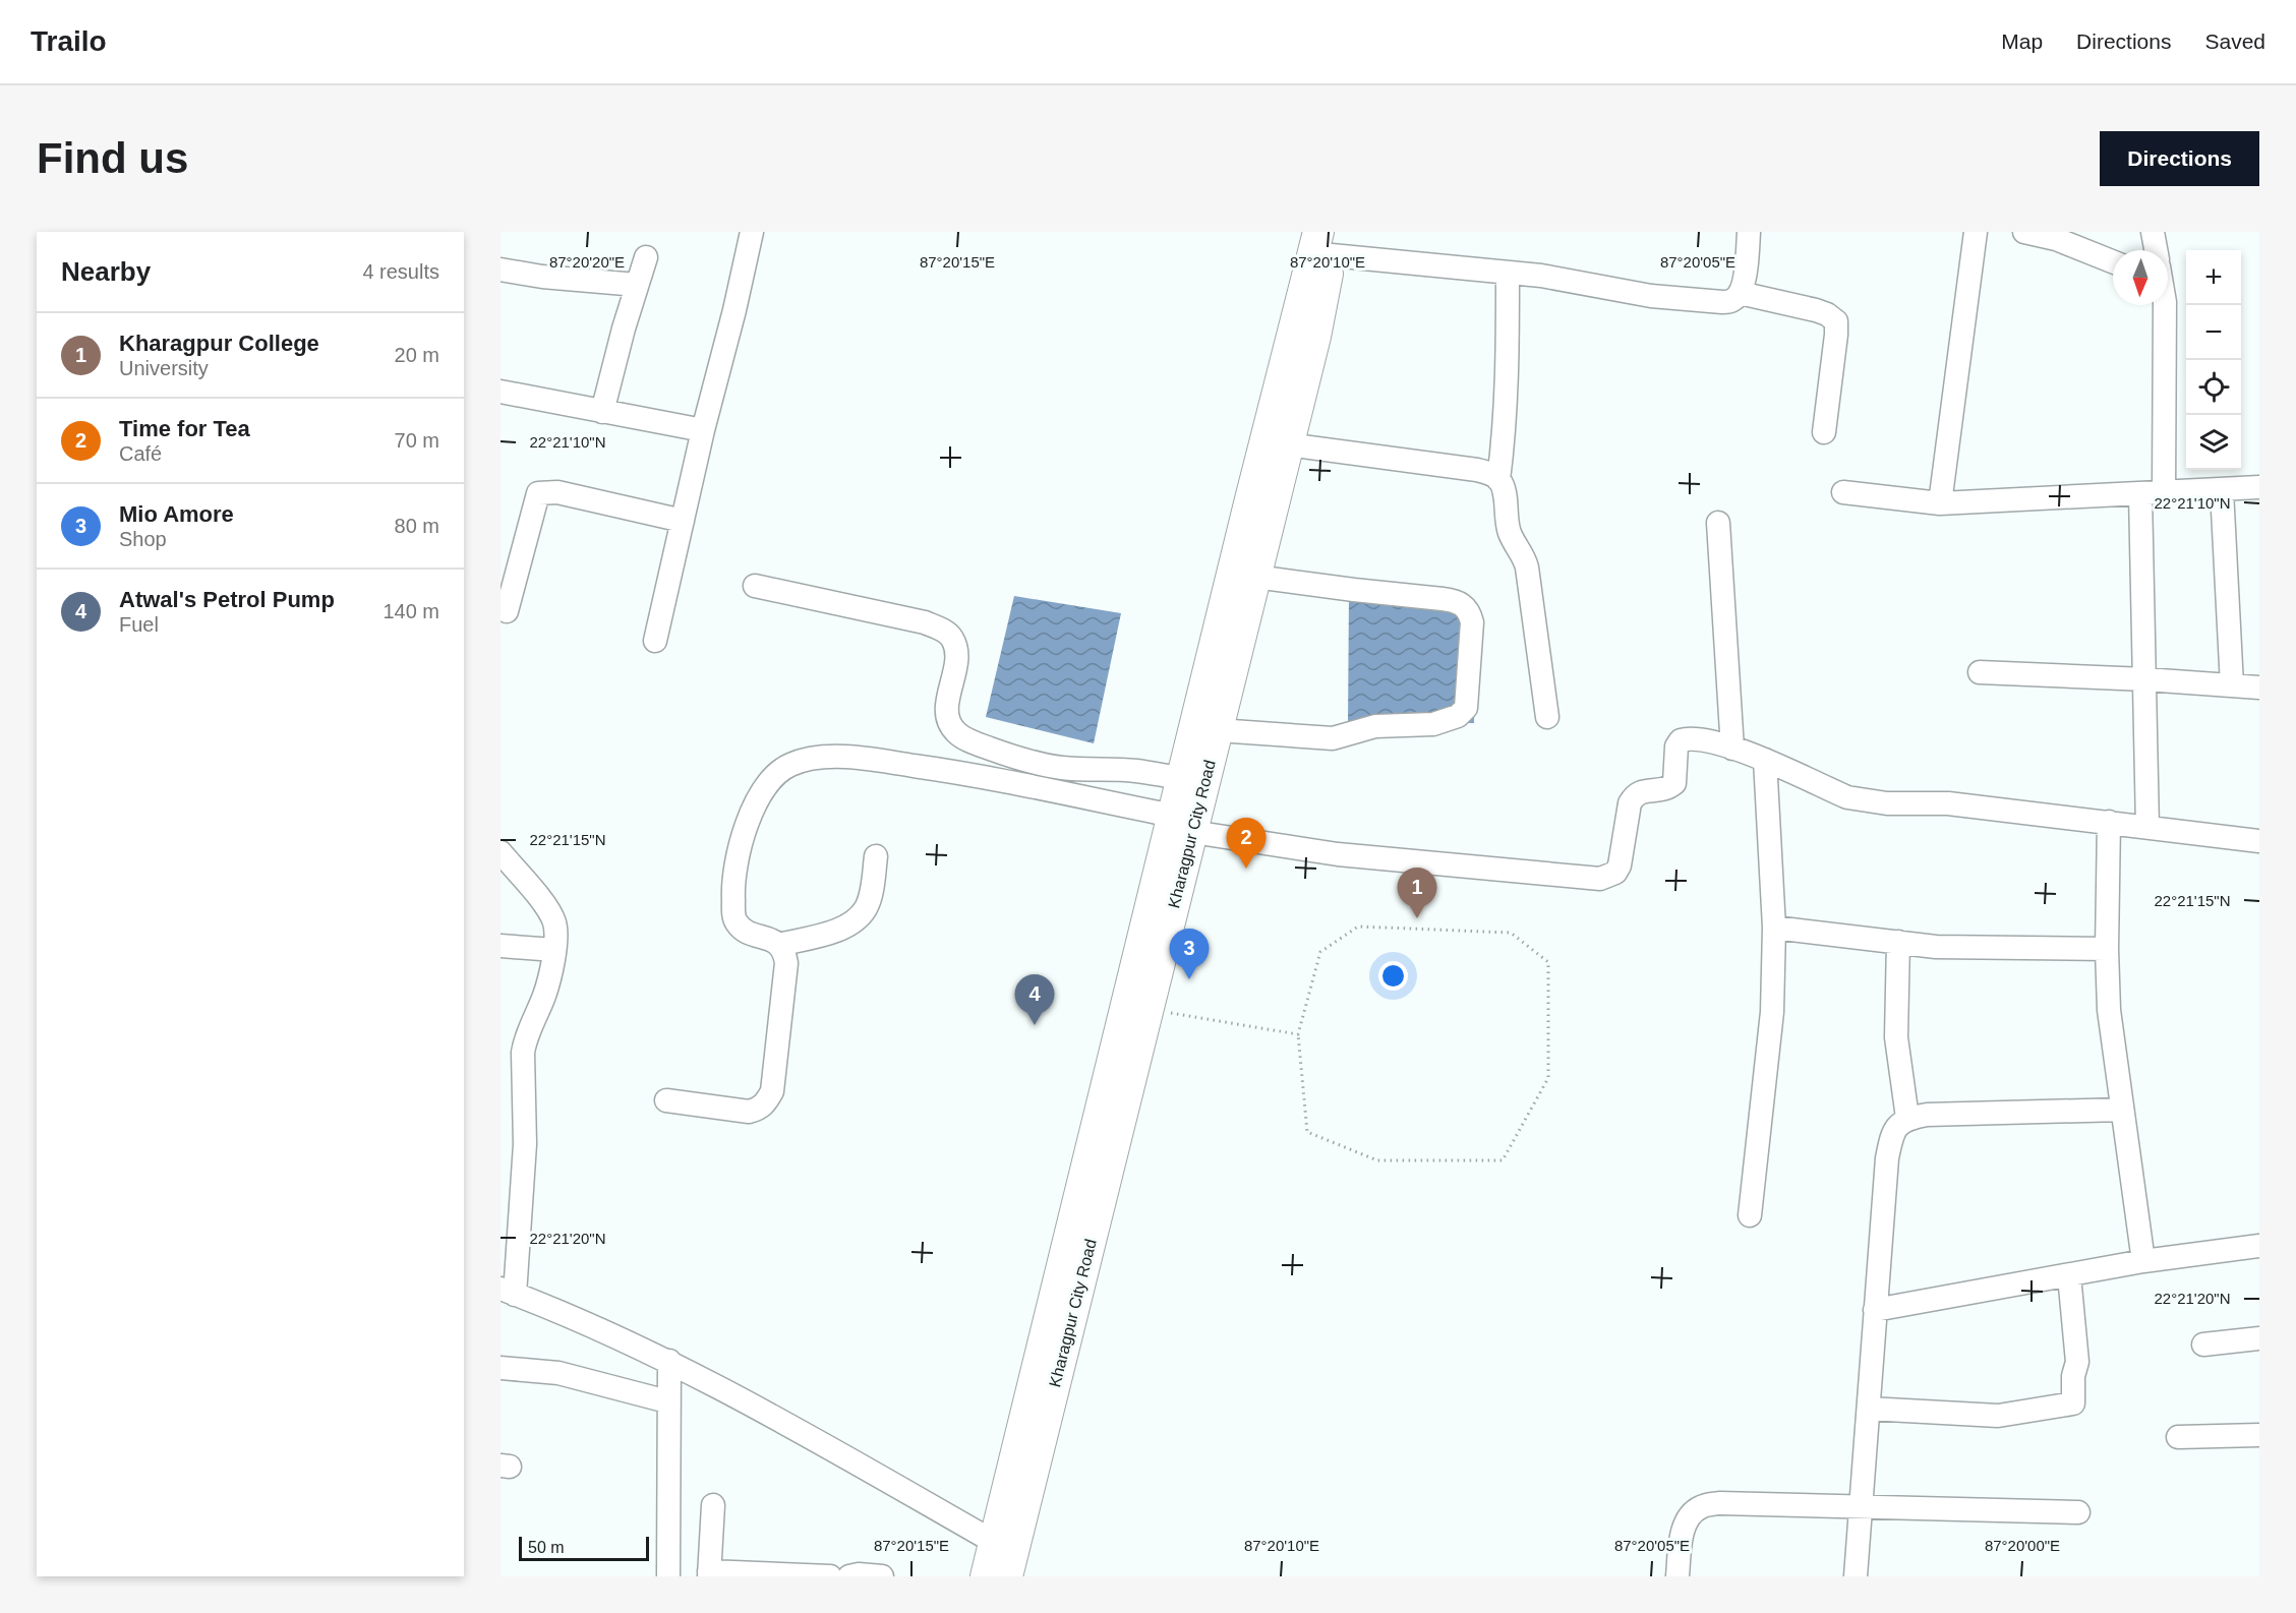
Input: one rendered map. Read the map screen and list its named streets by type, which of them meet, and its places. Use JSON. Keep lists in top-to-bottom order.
{
  "streets": {
    "main road": ["Kharagpur City Road"]
  },
  "scale_bar": "50 m",
  "north": "bottom",
  "page": {
    "header": "Trailo",
    "nav": ["Map", "Directions", "Saved"],
    "buttons": "Directions",
    "title": "Find us",
    "heading": ["Nearby", "4 results"],
    "map_buttons": ["+", "−"],
    "list": [
      {
        "mark": "1",
        "name": "Kharagpur College",
        "note": "University",
        "value": "20 m"
      },
      {
        "mark": "2",
        "name": "Time for Tea",
        "note": "Café",
        "value": "70 m"
      },
      {
        "mark": "3",
        "name": "Mio Amore",
        "note": "Shop",
        "value": "80 m"
      },
      {
        "mark": "4",
        "name": "Atwal's Petrol Pump",
        "note": "Fuel",
        "value": "140 m"
      }
    ],
    "pins": [
      "2",
      "1",
      "3",
      "4"
    ],
    "scale": "50 m"
  },
  "coordinates": [
    "87°20'20\"E",
    "87°20'15\"E",
    "87°20'10\"E",
    "87°20'05\"E",
    "22°21'10\"N",
    "22°21'15\"N",
    "22°21'20\"N",
    "87°20'00\"E"
  ]
}
